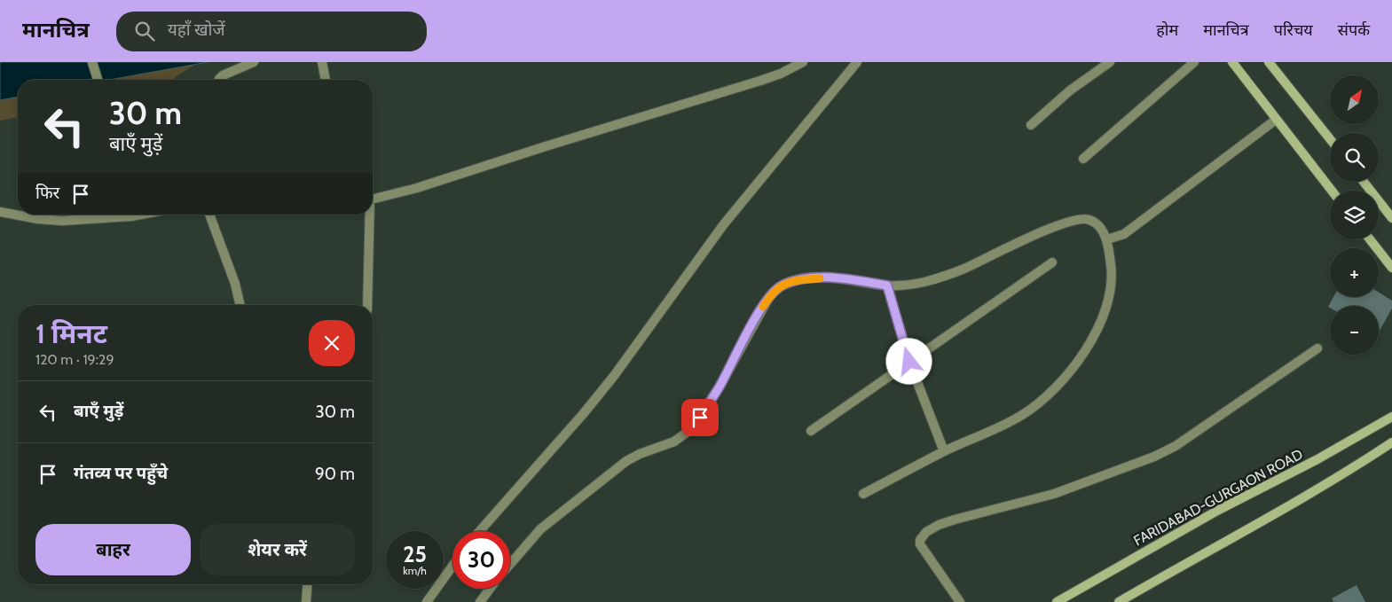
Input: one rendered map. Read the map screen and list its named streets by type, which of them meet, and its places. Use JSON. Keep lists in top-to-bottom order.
{
  "streets": {
    "main road": ["FARIDABAD-GURGAON ROAD"]
  },
  "north": "top right",
  "page": {
    "header": "मानचित्र",
    "search": "यहाँ खोजें",
    "nav": [
      "होम",
      "मानचित्र",
      "परिचय",
      "संपर्क"
    ],
    "map_buttons": ["+", "−"],
    "turn": ["30 m", "बाएँ मुड़ें"],
    "then": "फिर",
    "heading": ["1 मिनट", "120 m · 19:29"],
    "list": [
      {
        "name": "बाएँ मुड़ें",
        "value": "30 m"
      },
      {
        "name": "गंतव्य पर पहुँचे",
        "value": "90 m"
      }
    ],
    "buttons": ["बाहर", "शेयर करें"],
    "speed": "25 km/h",
    "limit": "30"
  }
}
